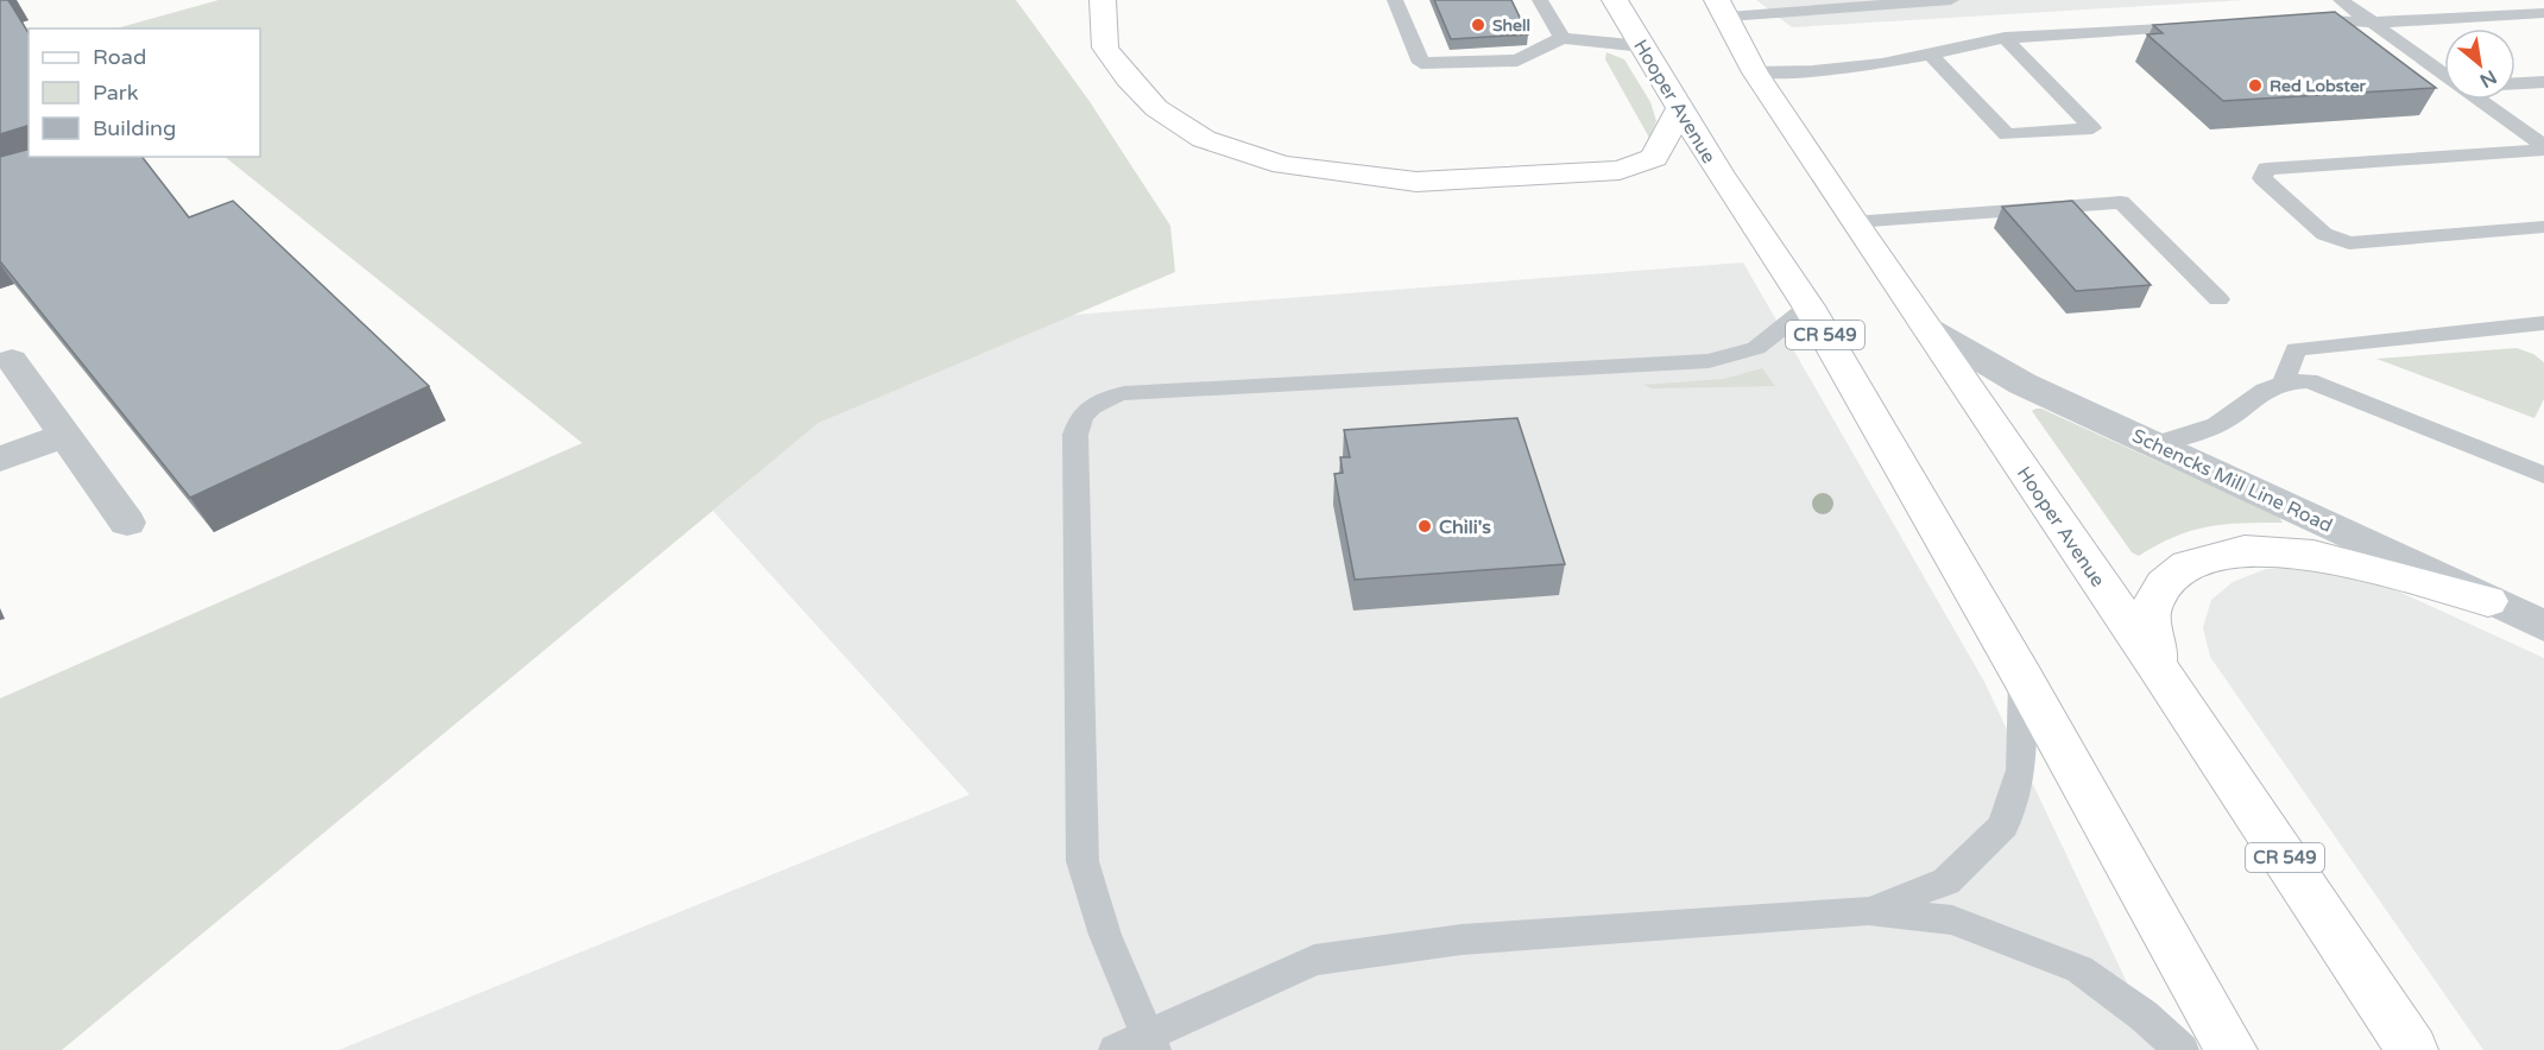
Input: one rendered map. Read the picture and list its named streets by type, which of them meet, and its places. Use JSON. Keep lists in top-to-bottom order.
{
  "streets": {
    "main road": ["Hooper Avenue", "CR 549"],
    "street": ["Schencks Mill Line Road"]
  },
  "crossings": [
    ["Hooper Avenue", "Schencks Mill Line Road"]
  ],
  "places": ["Shell", "Red Lobster", "Chili's"],
  "legend": ["Road", "Park", "Building"],
  "north": "bottom right"
}
